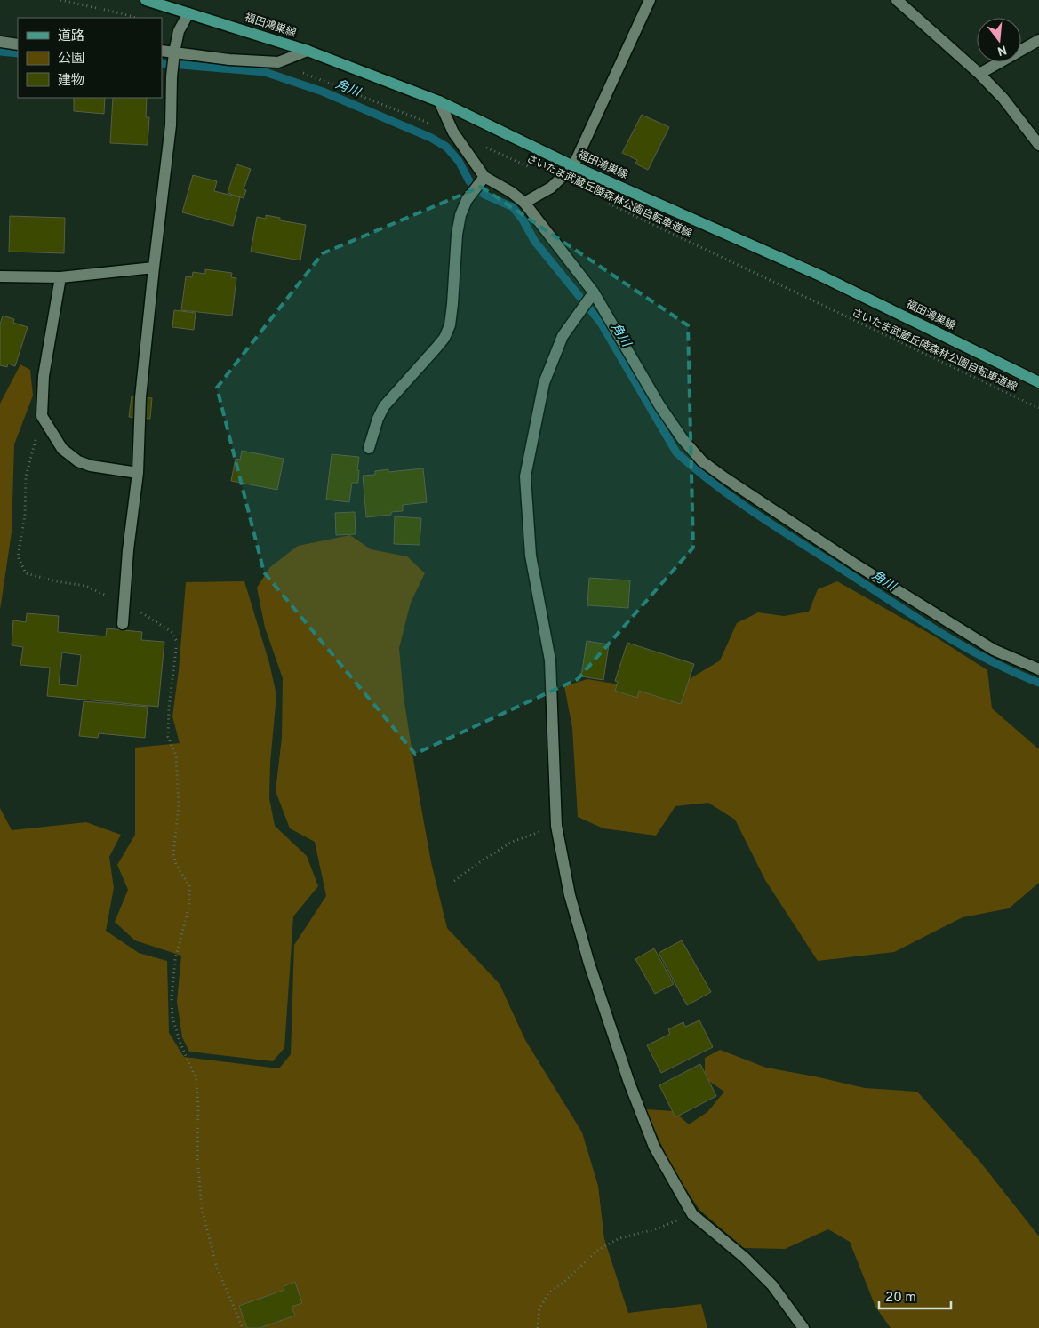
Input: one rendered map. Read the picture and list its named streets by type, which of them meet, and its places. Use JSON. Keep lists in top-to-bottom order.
{
  "streets": {
    "main road": ["福田鴻巣線"],
    "path": ["さいたま武蔵丘陵森林公園自転車道線"]
  },
  "water": ["角川"],
  "legend": ["道路", "公園", "建物"],
  "scale_bar": "20 m",
  "north": "bottom"
}
